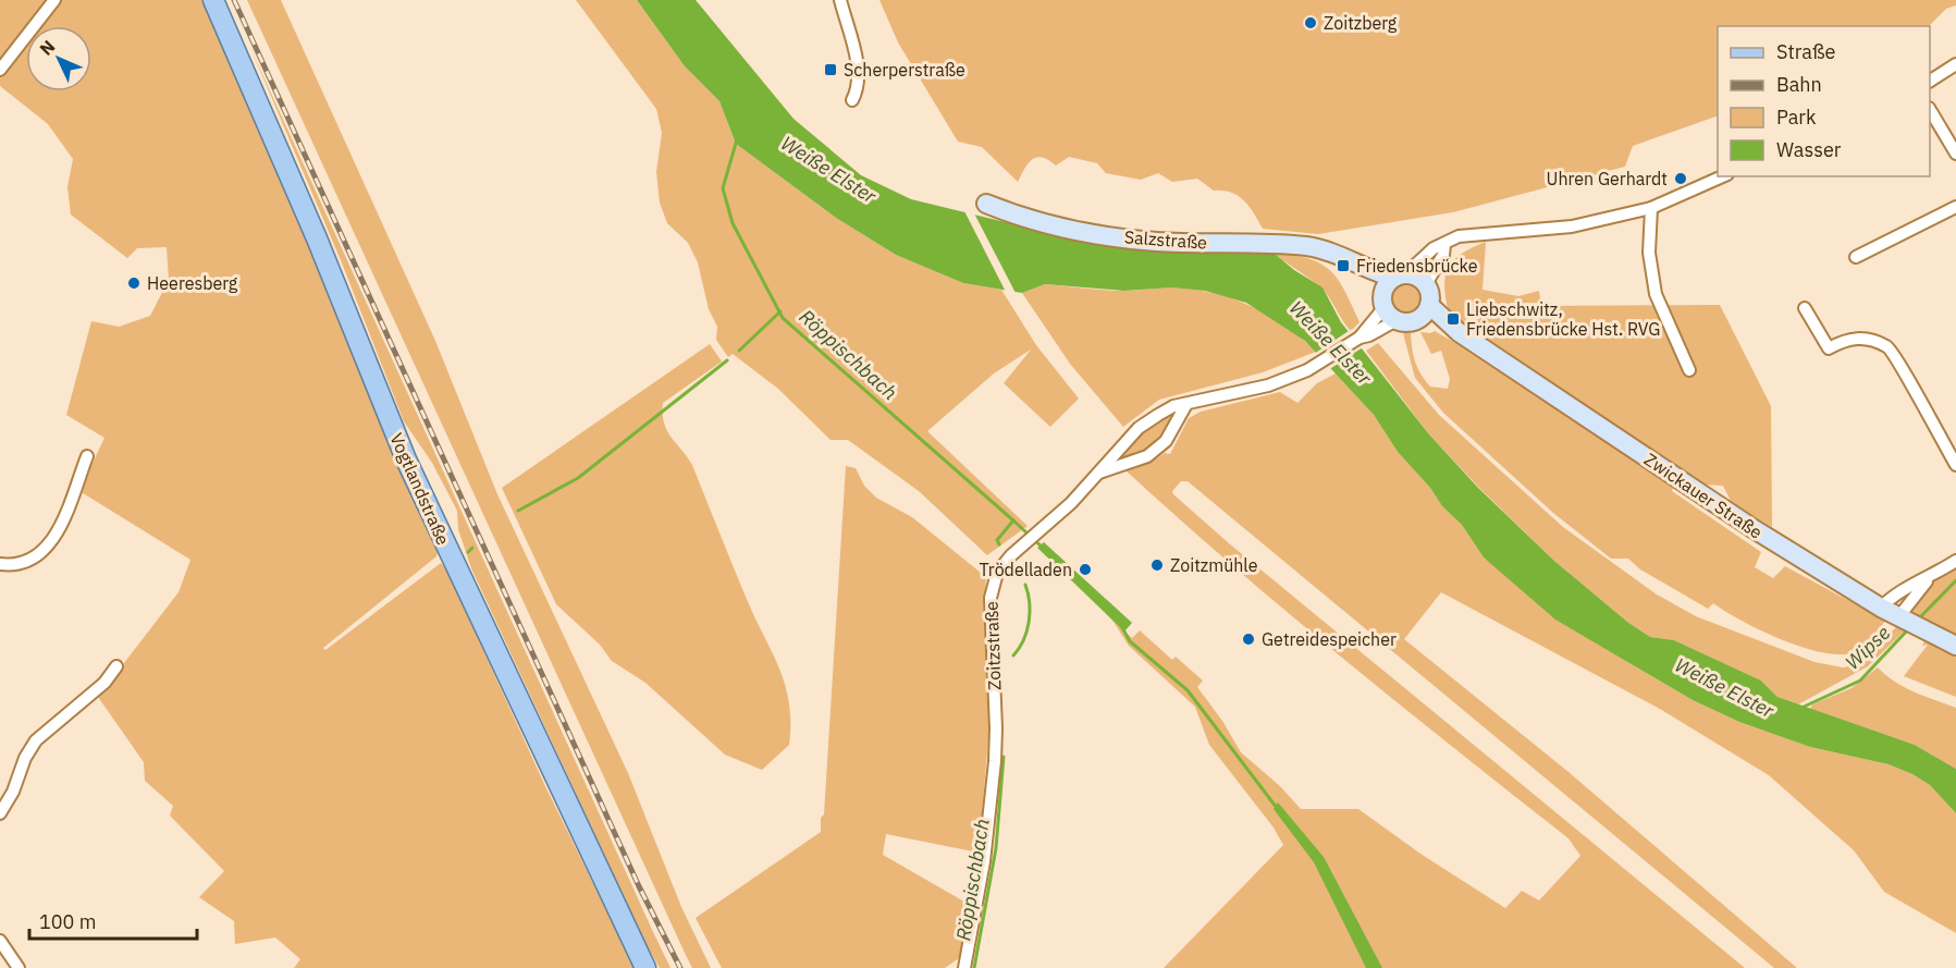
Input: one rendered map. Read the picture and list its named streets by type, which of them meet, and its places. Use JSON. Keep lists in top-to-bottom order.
{
  "streets": {
    "main road": ["Salzstraße", "Vogtlandstraße", "Zwickauer Straße"],
    "street": ["Zoitzstraße"]
  },
  "crossings": [
    ["Salzstraße", "Zoitzstraße"]
  ],
  "water": ["Weiße Elster", "Röppischbach", "Wipse"],
  "places": {
    "other": [
      "Zoitzberg",
      "Uhren Gerhardt",
      "Heeresberg",
      "Zoitzmühle",
      "Trödelladen",
      "Getreidespeicher"
    ],
    "transit": ["Scherperstraße", "Friedensbrücke", "Liebschwitz, Friedensbrücke Hst. RVG"]
  },
  "legend": [
    "Straße",
    "Bahn",
    "Park",
    "Wasser"
  ],
  "scale_bar": "100 m",
  "north": "top left"
}
